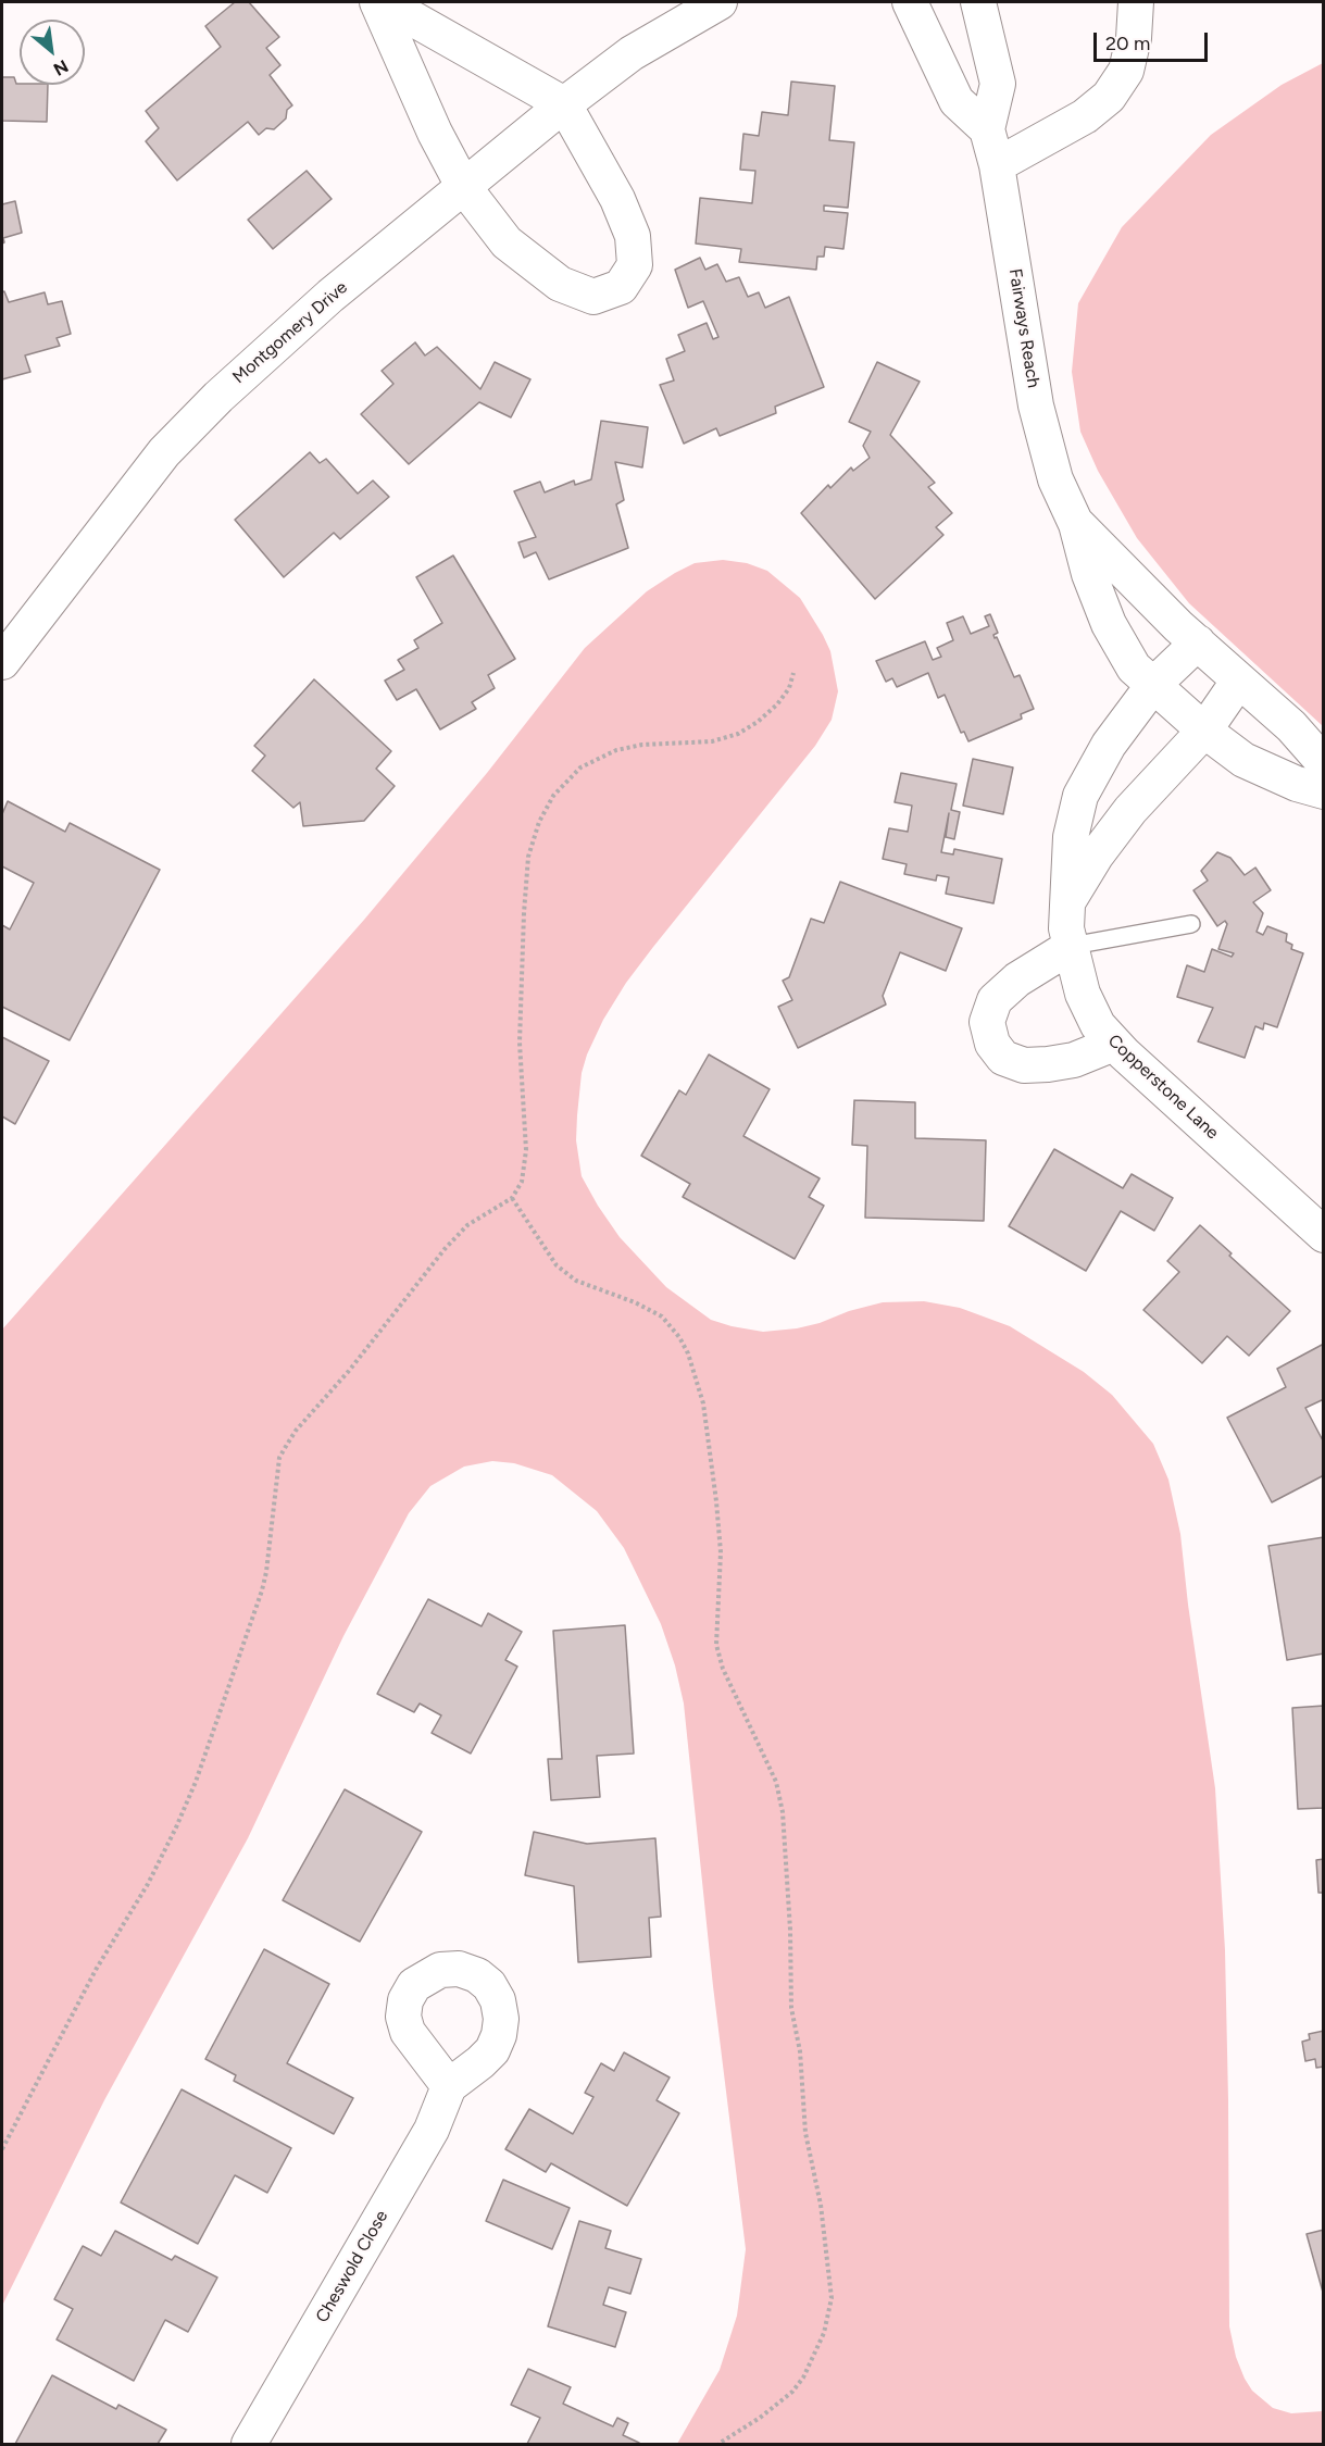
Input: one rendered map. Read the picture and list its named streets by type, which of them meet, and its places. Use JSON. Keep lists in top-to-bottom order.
{
  "streets": {
    "street": [
      "Fairways Reach",
      "Montgomery Drive",
      "Copperstone Lane",
      "Cheswold Close"
    ]
  },
  "crossings": [
    ["Fairways Reach", "Copperstone Lane"]
  ],
  "scale_bar": "20 m",
  "north": "bottom right"
}
